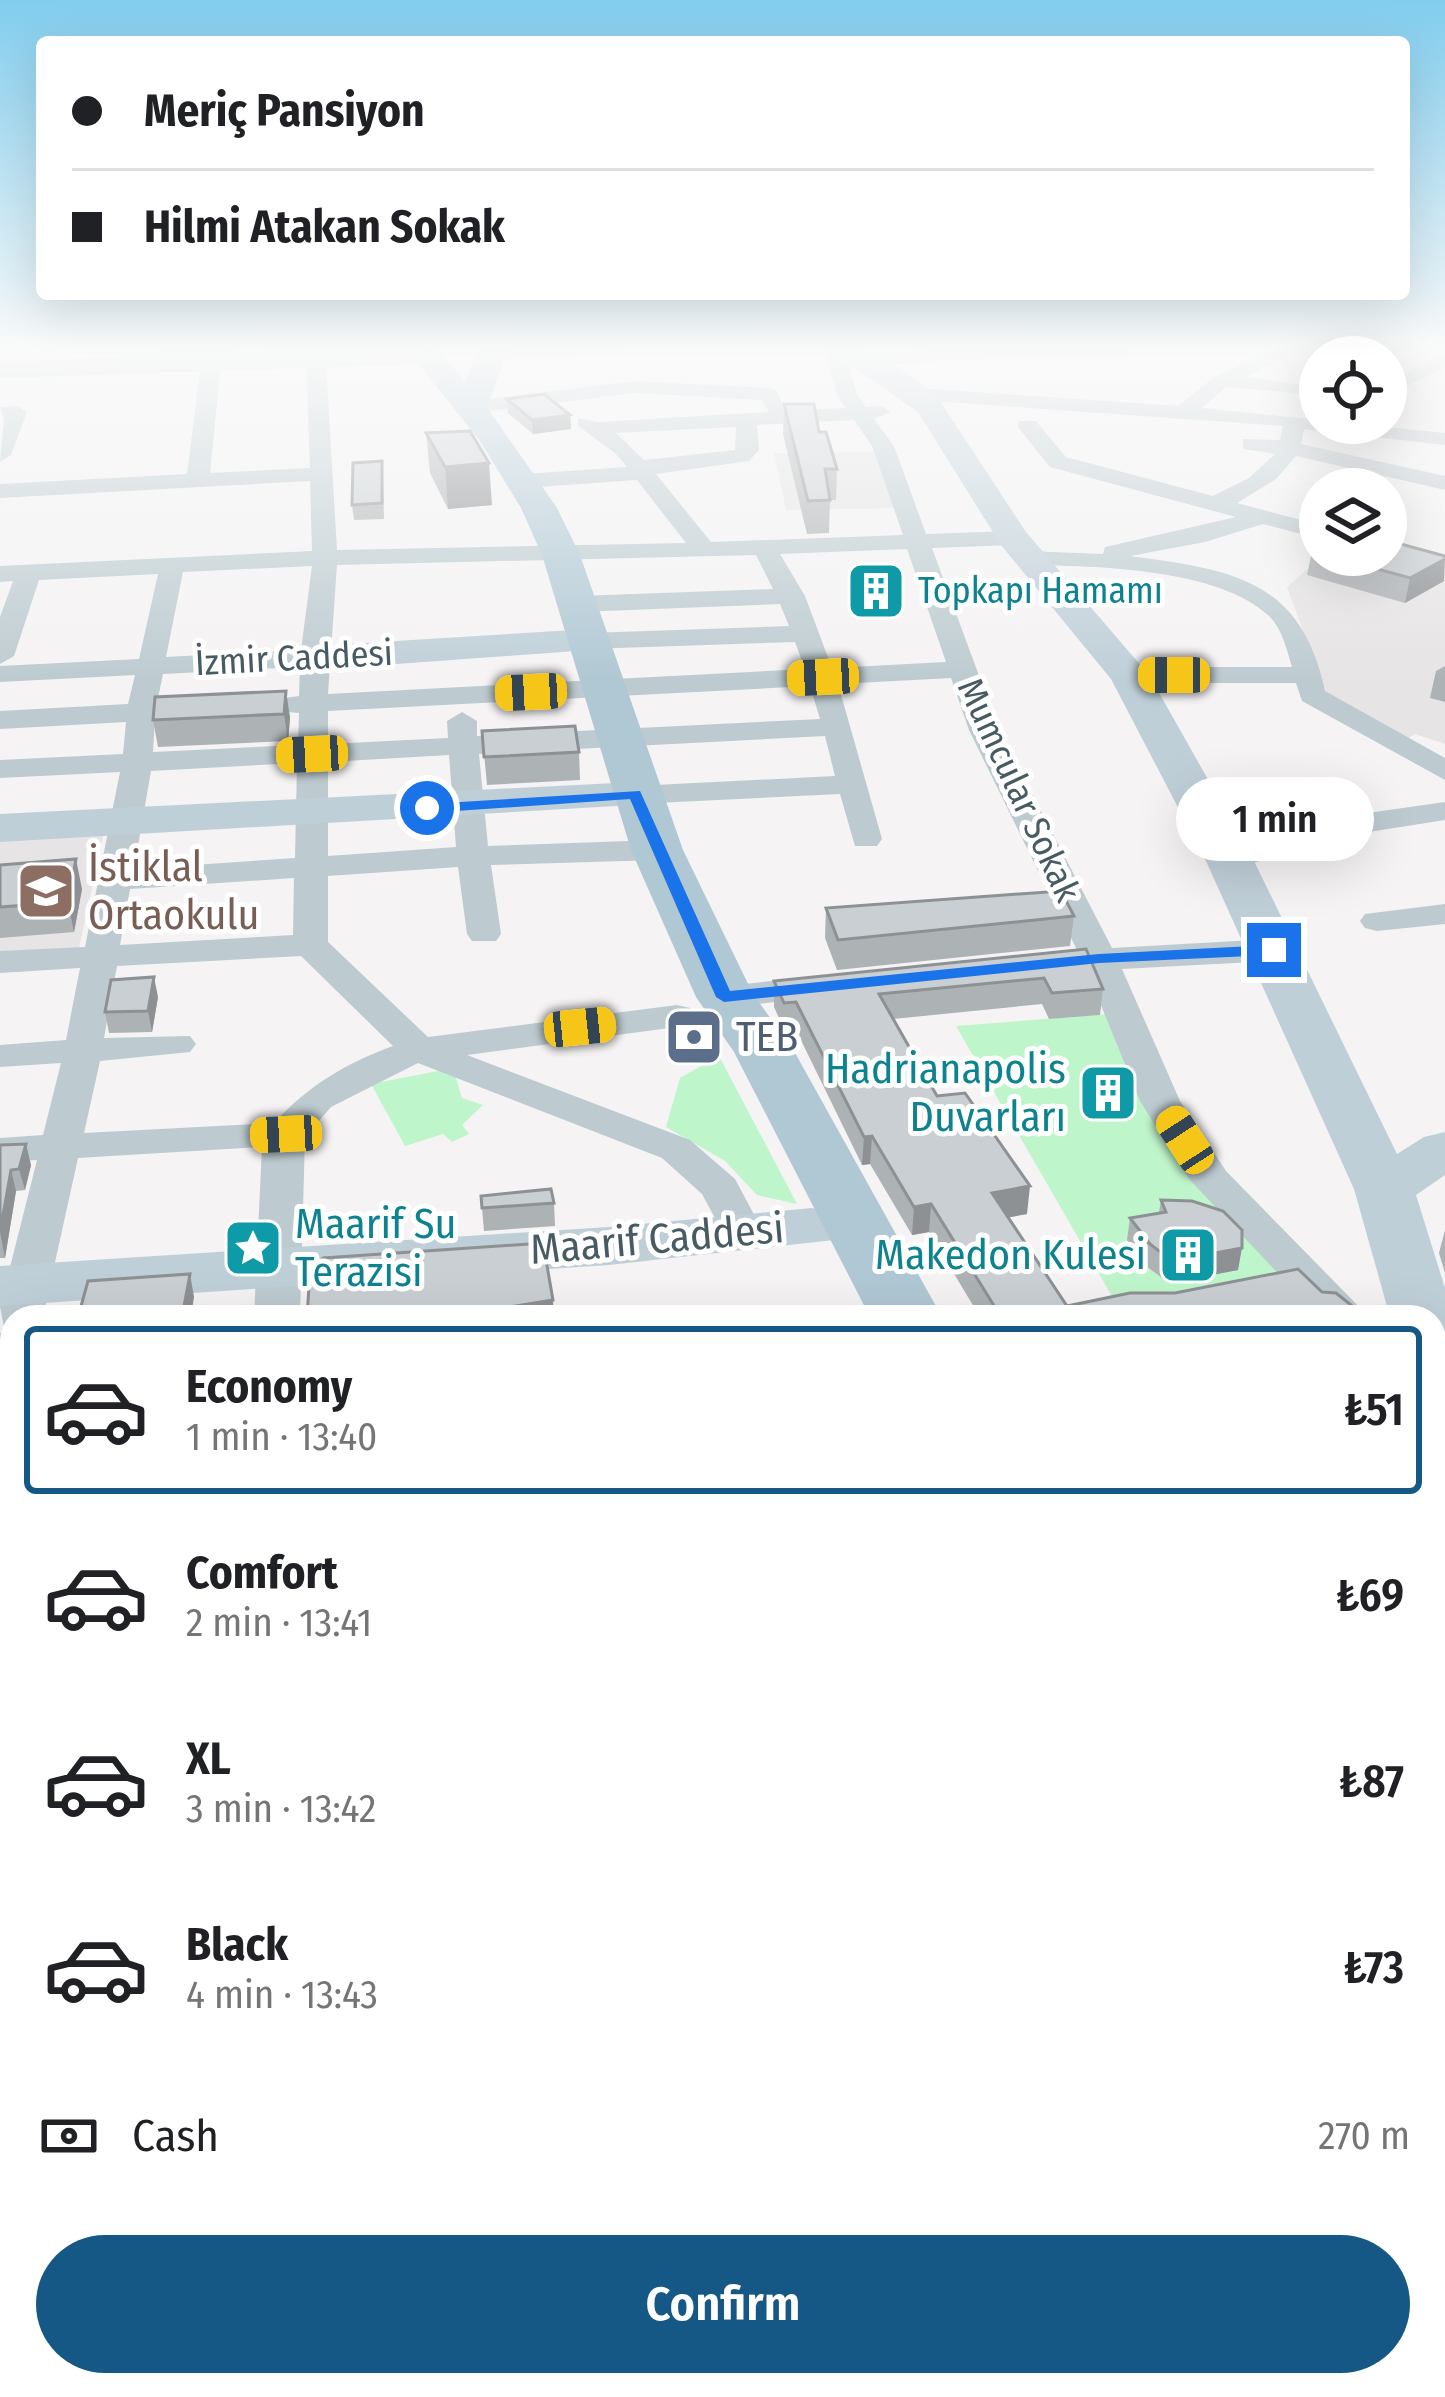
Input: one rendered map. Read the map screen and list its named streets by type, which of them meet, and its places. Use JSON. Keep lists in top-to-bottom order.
{
  "streets": {
    "street": ["İzmir Caddesi", "Mumcular Sokak", "Maarif Caddesi"]
  },
  "places": {
    "building": ["Topkapı Hamamı", "Hadrianapolis Duvarları", "Makedon Kulesi"],
    "school or university": ["İstiklal Ortaokulu"],
    "bank": ["TEB"],
    "place": ["Maarif Su Terazisi"]
  },
  "page": {
    "banner": ["Meriç Pansiyon", "Hilmi Atakan Sokak"],
    "bubble": "1 min",
    "list": [
      {
        "name": "Economy",
        "note": "1 min · 13:40",
        "value": "₺51"
      },
      {
        "name": "Comfort",
        "note": "2 min · 13:41",
        "value": "₺69"
      },
      {
        "name": "XL",
        "note": "3 min · 13:42",
        "value": "₺87"
      },
      {
        "name": "Black",
        "note": "4 min · 13:43",
        "value": "₺73"
      }
    ],
    "pay": ["Cash", "270 m"],
    "buttons": "Confirm"
  }
}
